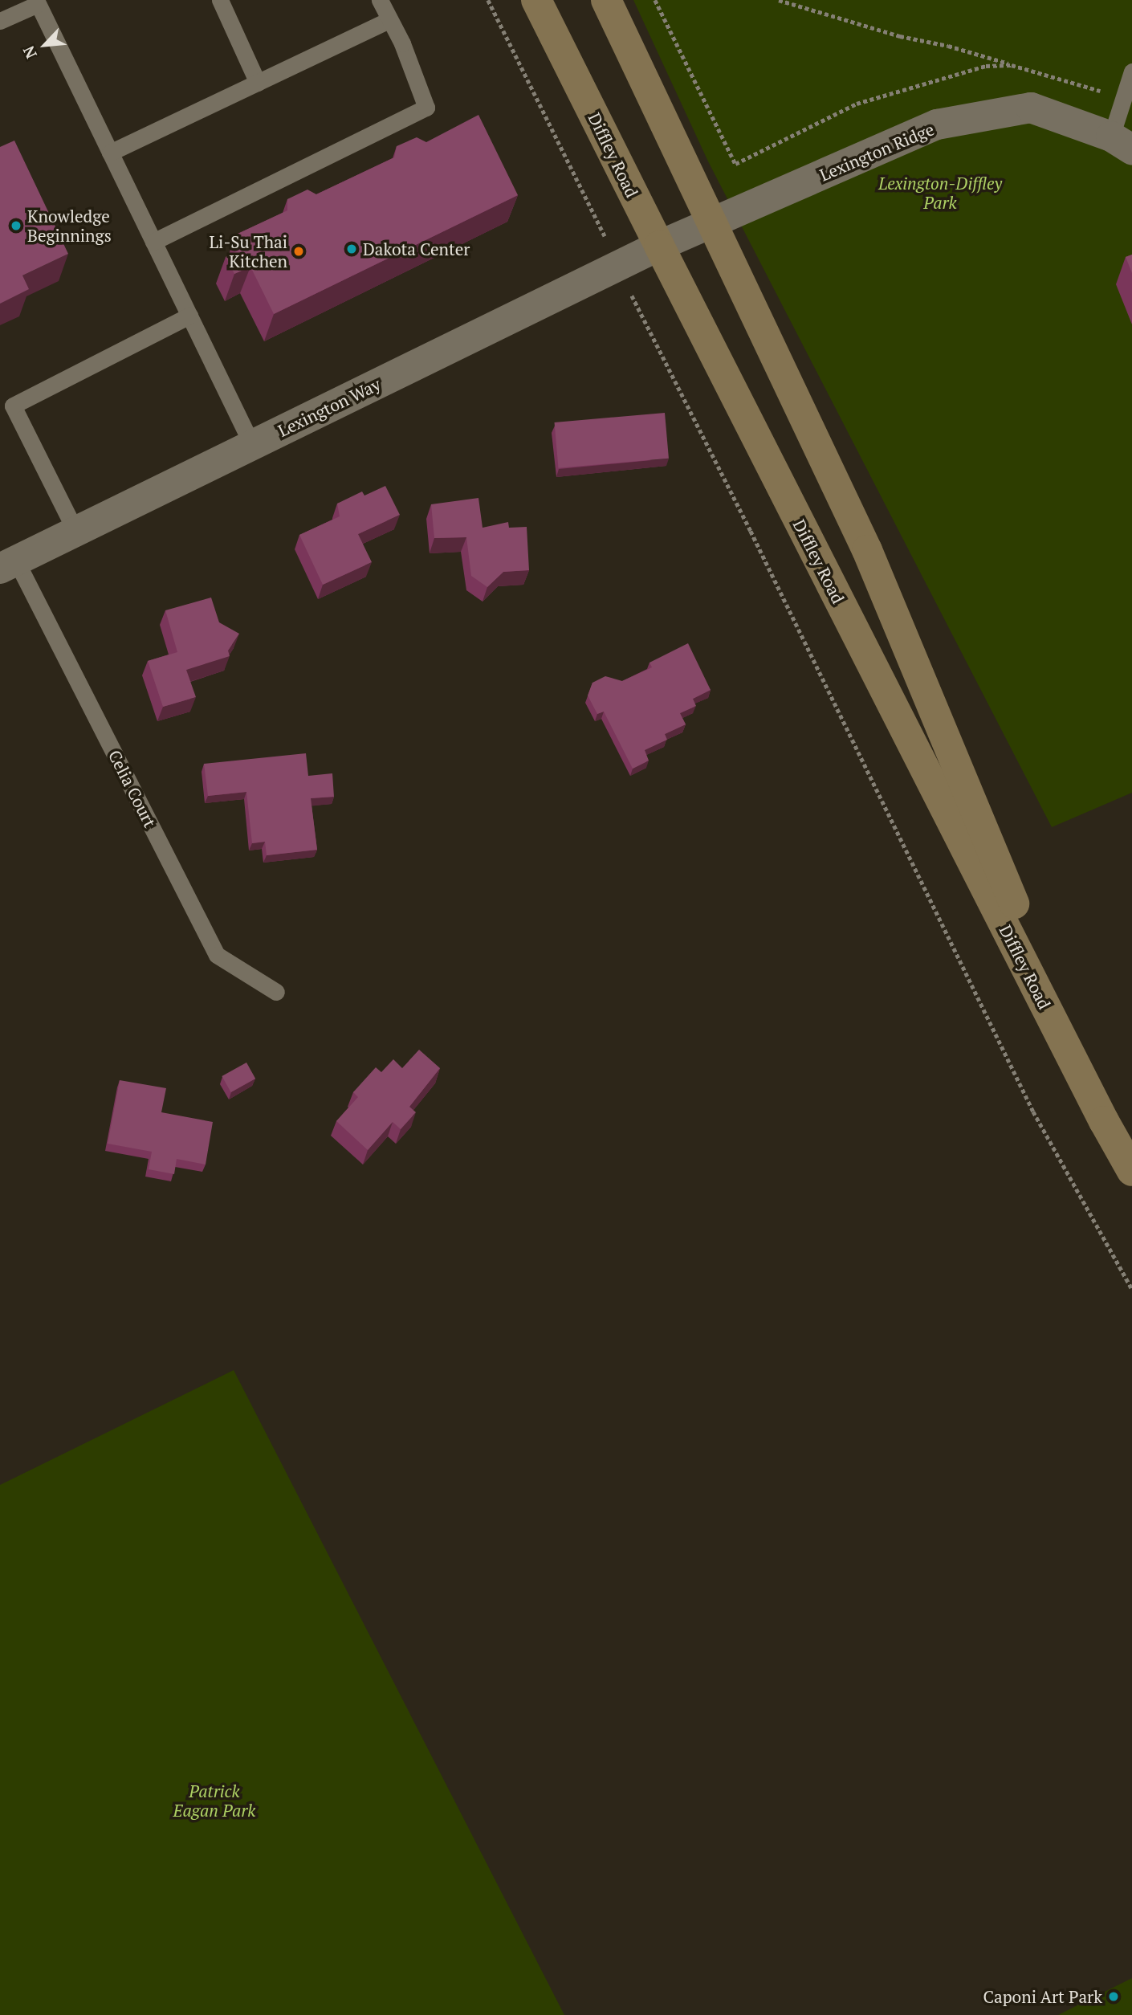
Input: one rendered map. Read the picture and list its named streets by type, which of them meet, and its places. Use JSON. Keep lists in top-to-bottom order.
{
  "streets": {
    "main road": ["Diffley Road"],
    "street": ["Lexington Ridge", "Lexington Way"],
    "lane": ["Celia Court"]
  },
  "crossings": [
    ["Lexington Ridge", "Diffley Road"],
    ["Lexington Ridge", "Lexington Way"],
    ["Diffley Road", "Lexington Way"],
    ["Lexington Way", "Celia Court"]
  ],
  "parks": ["Lexington-Diffley Park", "Patrick Eagan Park"],
  "places": [
    "Knowledge Beginnings",
    "Dakota Center",
    "Li-Su Thai Kitchen",
    "Caponi Art Park"
  ],
  "north": "bottom left"
}
